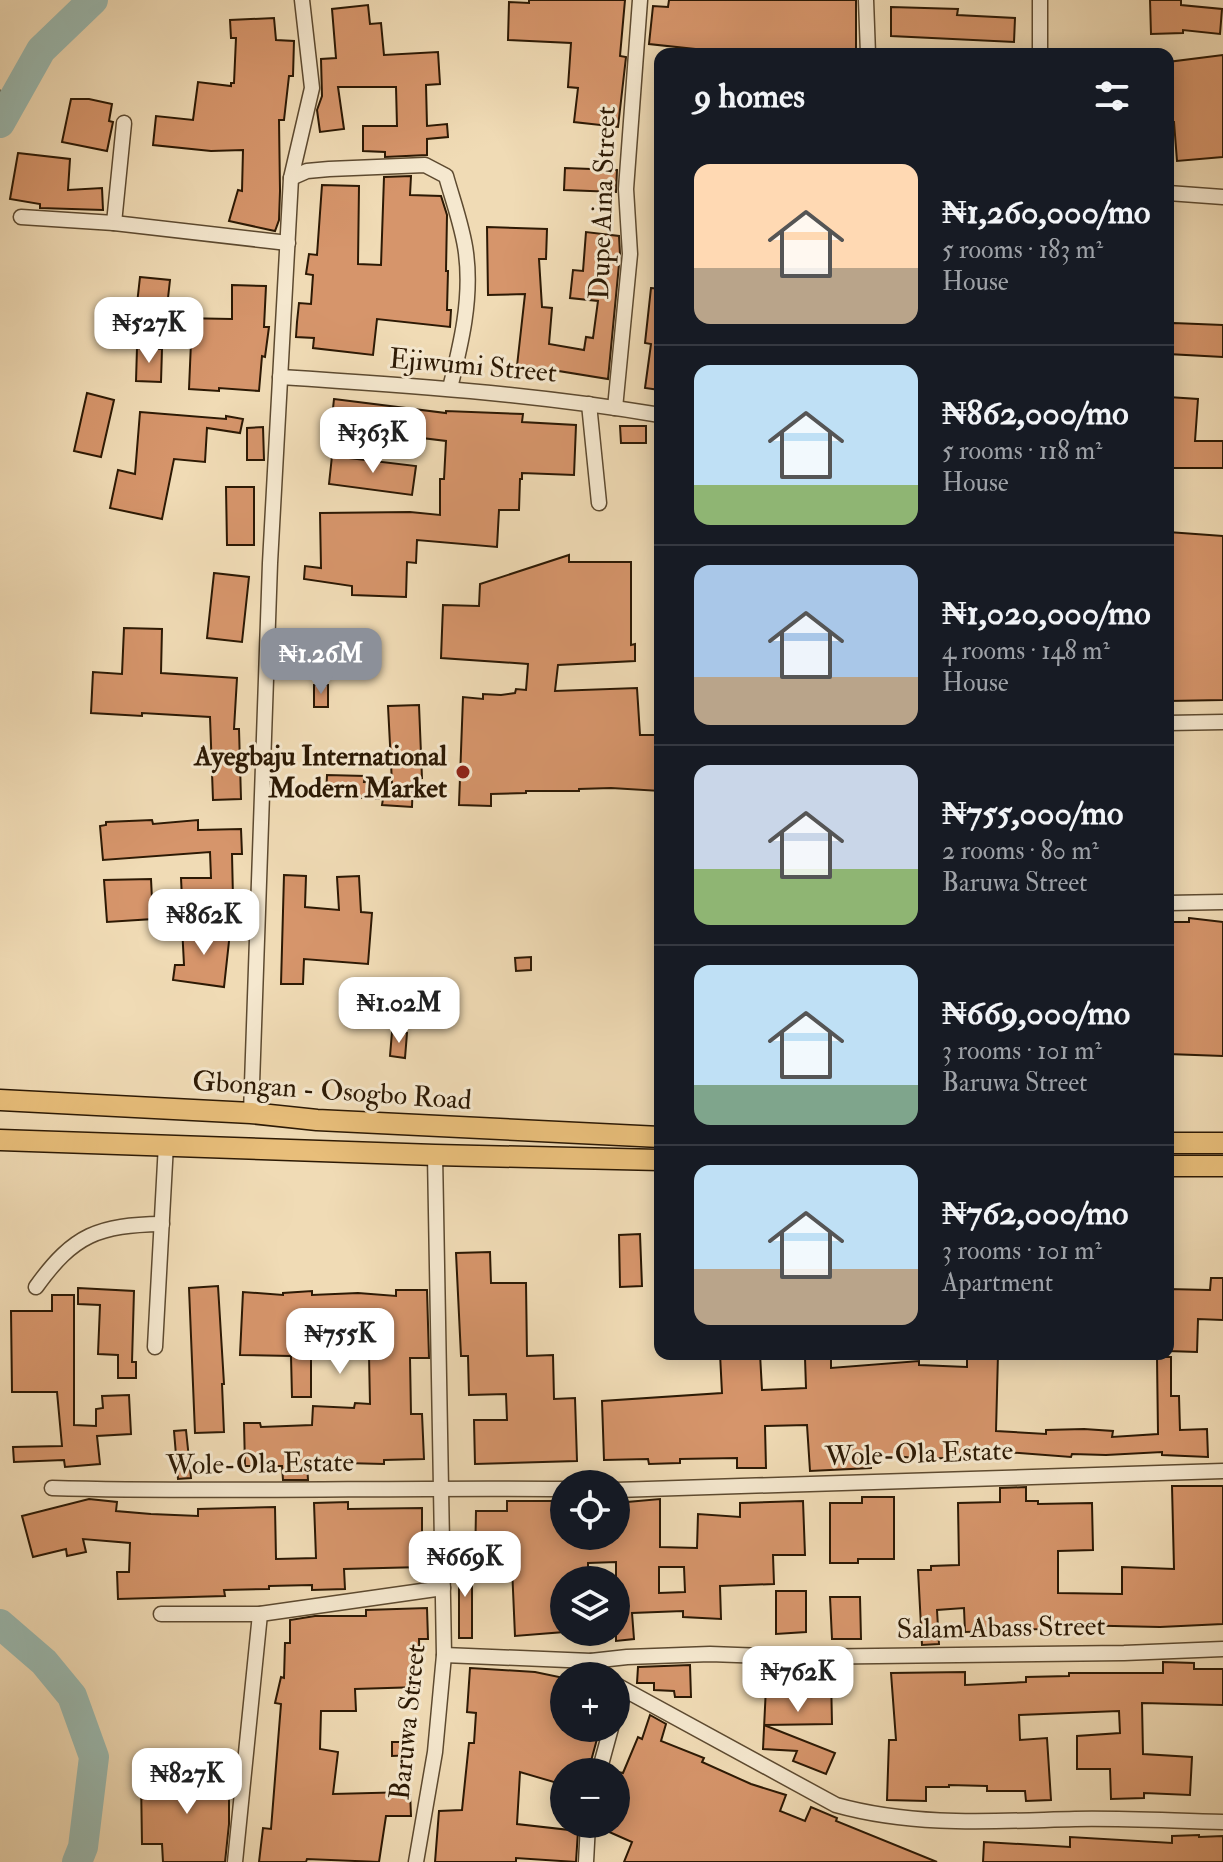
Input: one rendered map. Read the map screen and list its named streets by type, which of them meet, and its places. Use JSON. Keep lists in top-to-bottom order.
{
  "streets": {
    "main road": ["Gbongan - Osogbo Road"],
    "street": [
      "Dupe Aina Street",
      "Ejiwumi Street",
      "Wole-Ola Estate",
      "Salam Abass Street",
      "Baruwa Street"
    ]
  },
  "crossings": [
    ["Dupe Aina Street", "Ejiwumi Street"],
    ["Gbongan - Osogbo Road", "Baruwa Street"],
    ["Wole-Ola Estate", "Baruwa Street"],
    ["Salam Abass Street", "Baruwa Street"]
  ],
  "places": ["Ayegbaju International Modern Market"],
  "page": {
    "heading": "9 homes",
    "list": [
      {
        "name": "₦1,260,000/mo",
        "note": "5 rooms · 183 m² · House"
      },
      {
        "name": "₦862,000/mo",
        "note": "5 rooms · 118 m² · House"
      },
      {
        "name": "₦1,020,000/mo",
        "note": "4 rooms · 148 m² · House"
      },
      {
        "name": "₦755,000/mo",
        "note": "2 rooms · 80 m² · Baruwa Street"
      },
      {
        "name": "₦669,000/mo",
        "note": "3 rooms · 101 m² · Baruwa Street"
      },
      {
        "name": "₦762,000/mo",
        "note": "3 rooms · 101 m² · Apartment"
      }
    ],
    "price": [
      "₦527K",
      "₦363K",
      "₦1.26M",
      "₦862K",
      "₦1.02M",
      "₦755K",
      "₦669K",
      "₦762K",
      "₦827K"
    ],
    "map_buttons": ["+", "−"]
  }
}
